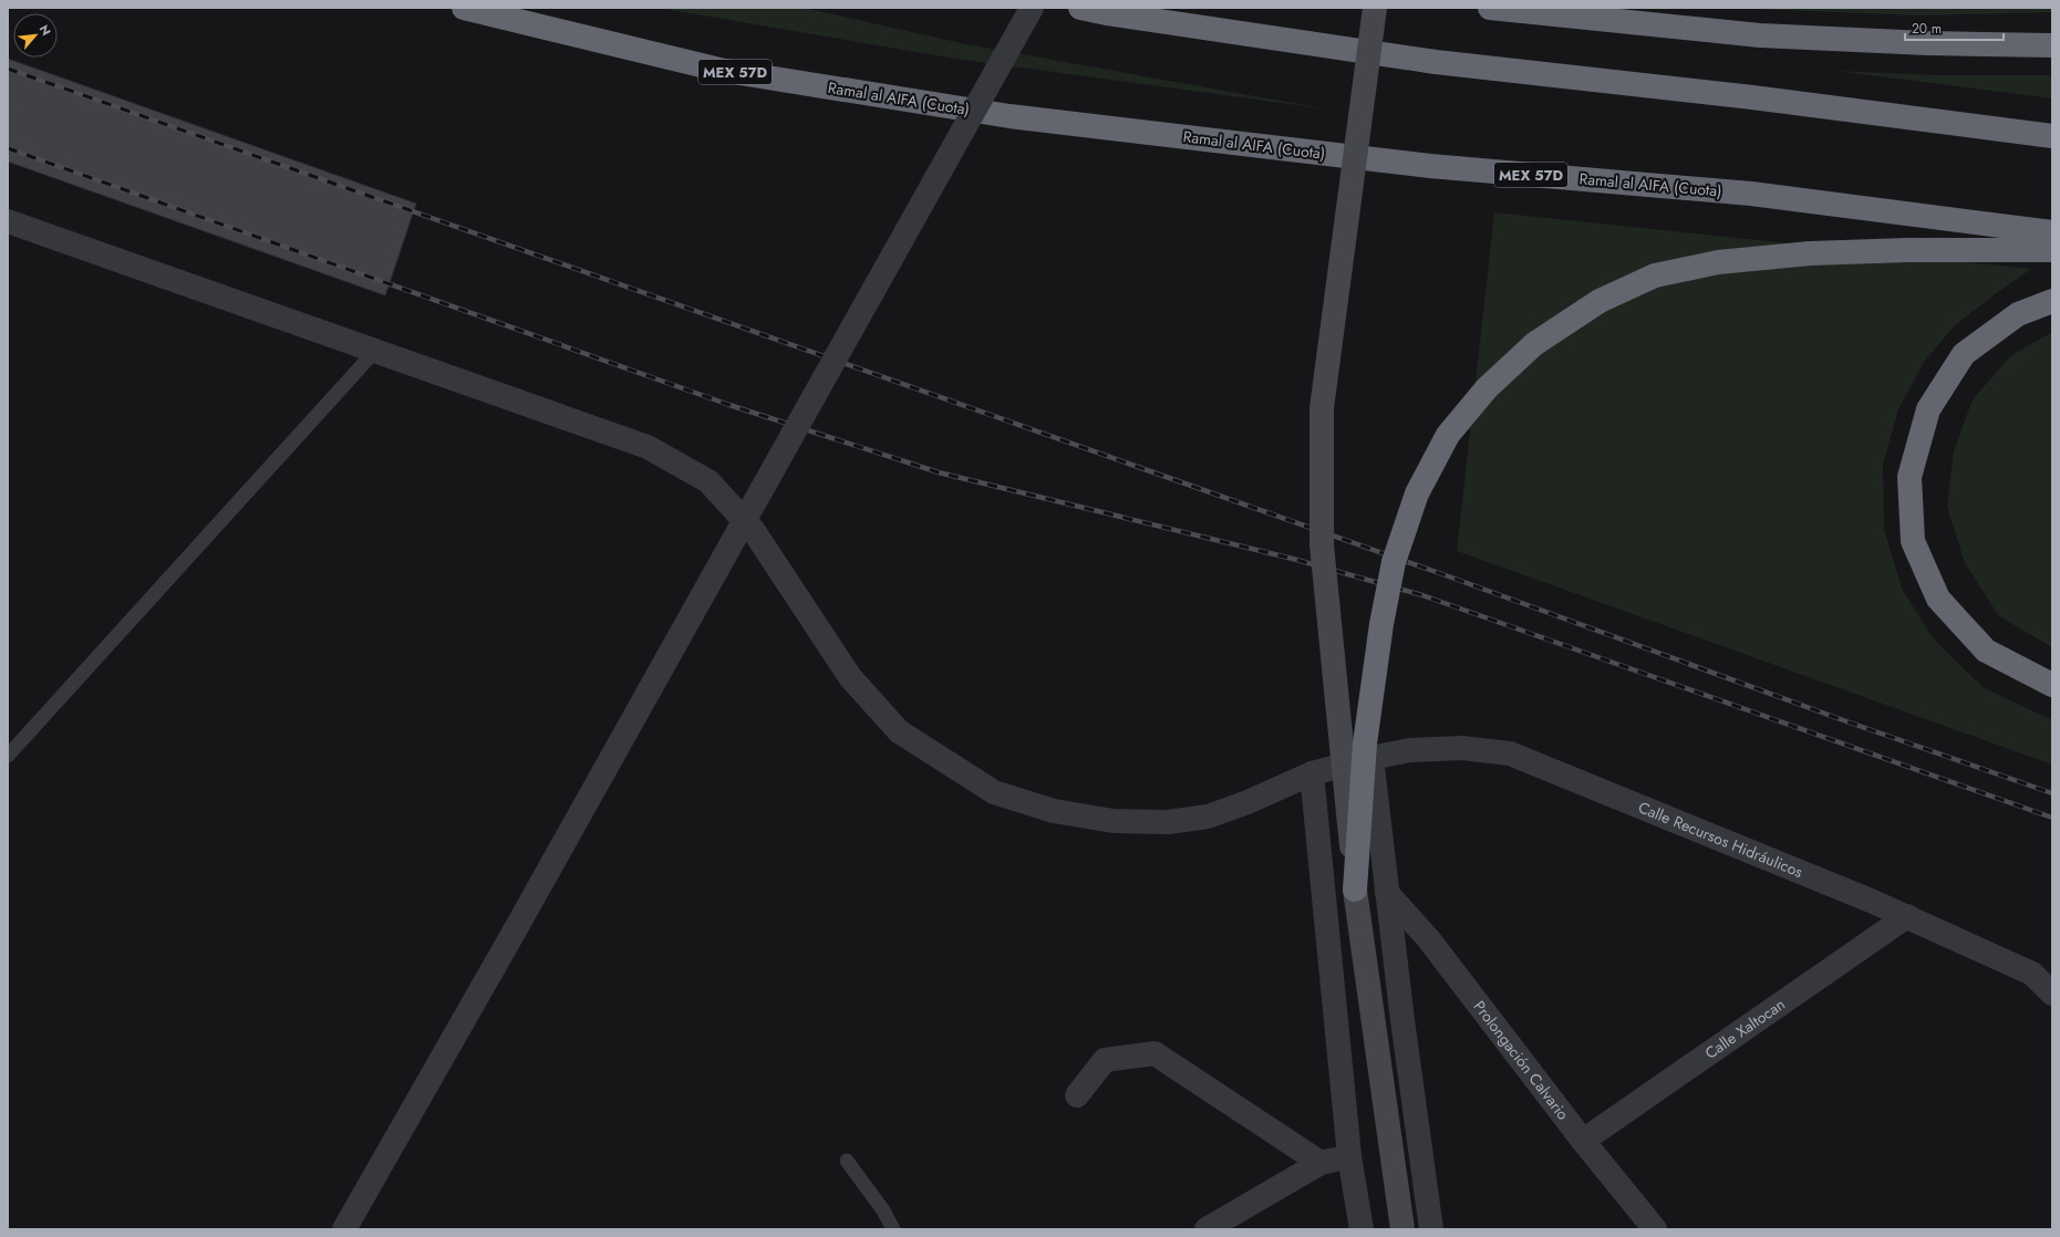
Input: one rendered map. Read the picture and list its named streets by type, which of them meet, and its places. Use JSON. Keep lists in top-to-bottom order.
{
  "streets": {
    "highway": ["MEX 57D", "Ramal al AIFA (Cuota)"],
    "street": ["Calle Recursos Hidráulicos", "Calle Xaltocan", "Prolongación Calvario"]
  },
  "crossings": [
    ["Calle Recursos Hidráulicos", "Calle Xaltocan"],
    ["Calle Xaltocan", "Prolongación Calvario"]
  ],
  "scale_bar": "20 m",
  "north": "top right"
}
